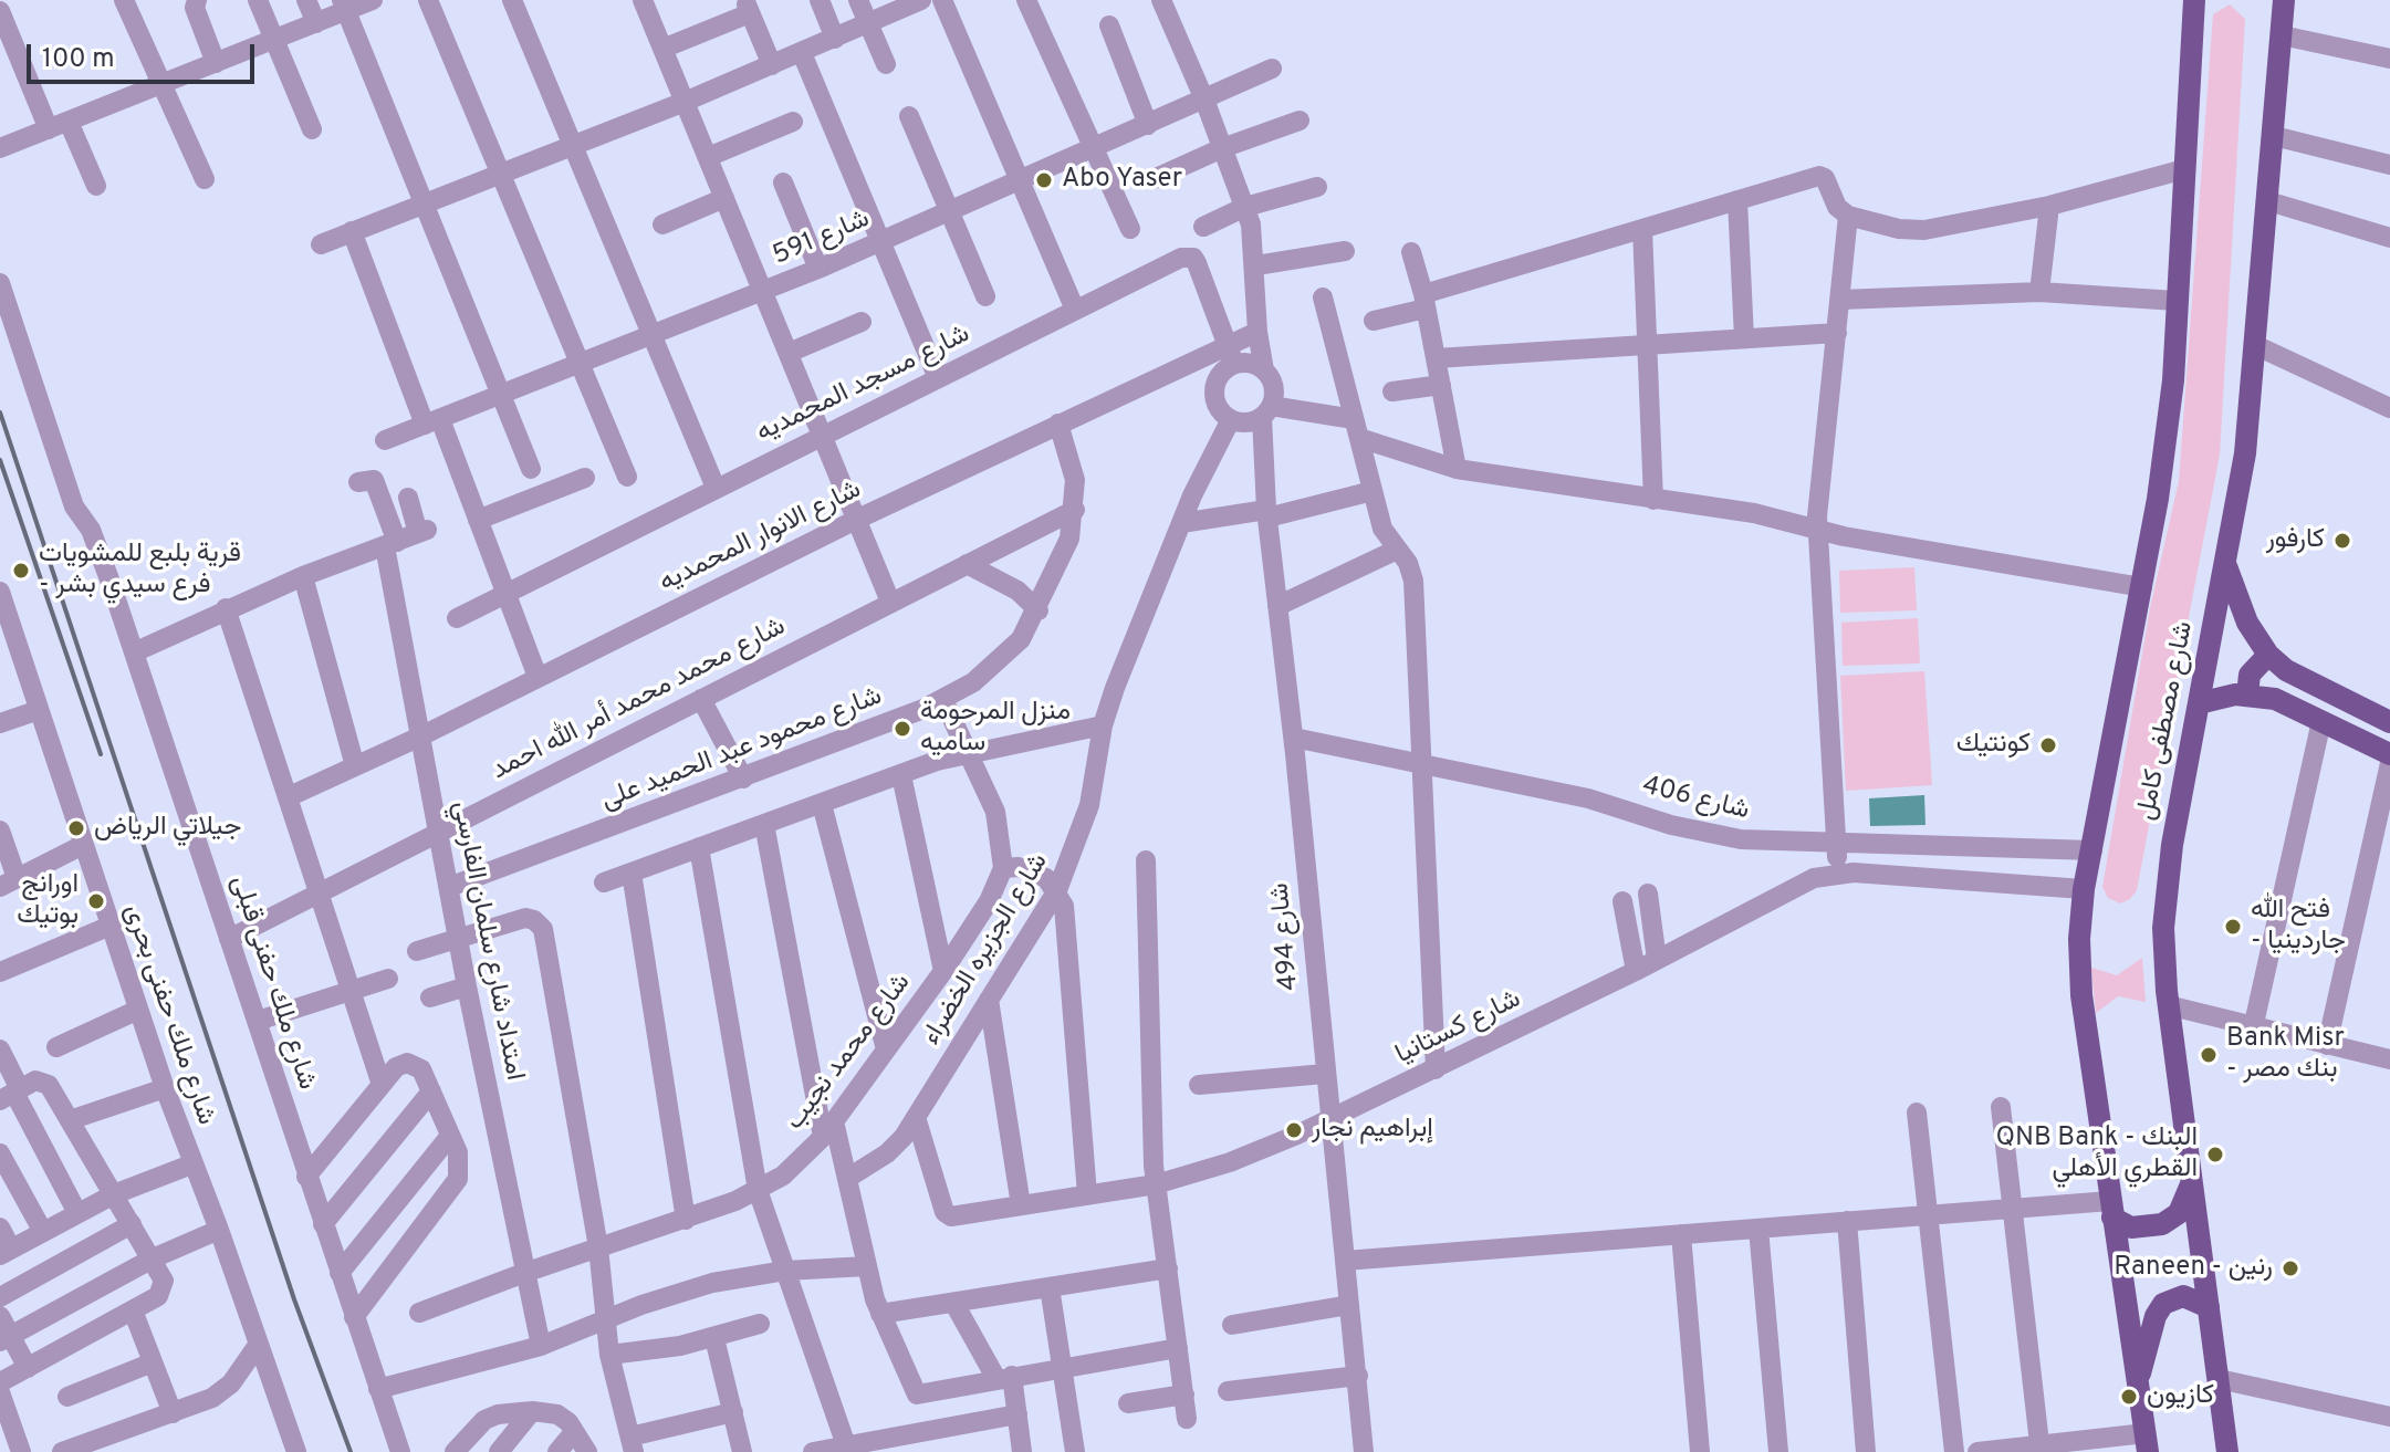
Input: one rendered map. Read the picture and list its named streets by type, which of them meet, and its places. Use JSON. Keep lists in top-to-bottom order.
{
  "streets": {
    "main road": ["شارع مصطفى كامل"],
    "street": [
      "شارع 591",
      "شارع مسجد المحمديه",
      "شارع الانوار المحمديه",
      "شارع محمد محمد أمر الله احمد",
      "شارع محمود عبد الحميد على",
      "شارع 406",
      "شارع 494",
      "امتداد شارع سلمان الفارسي",
      "شارع الجزيره الخضراء",
      "شارع ملك حفنى قبلى",
      "شارع ملك حفنى بحرى",
      "شارع كستانيا",
      "شارع محمد نجيب"
    ]
  },
  "crossings": [
    ["شارع مسجد المحمديه", "شارع الانوار المحمديه"],
    ["شارع مسجد المحمديه", "شارع 494"],
    ["شارع مسجد المحمديه", "شارع الجزيره الخضراء"],
    ["شارع الانوار المحمديه", "شارع محمود عبد الحميد على"],
    ["شارع الانوار المحمديه", "شارع 494"],
    ["شارع الانوار المحمديه", "امتداد شارع سلمان الفارسي"],
    ["شارع الانوار المحمديه", "شارع الجزيره الخضراء"],
    ["شارع محمد محمد أمر الله احمد", "شارع محمود عبد الحميد على"],
    ["شارع محمد محمد أمر الله احمد", "امتداد شارع سلمان الفارسي"],
    ["شارع محمد محمد أمر الله احمد", "شارع ملك حفنى قبلى"],
    ["شارع مصطفى كامل", "شارع 406"],
    ["شارع مصطفى كامل", "شارع كستانيا"],
    ["شارع محمود عبد الحميد على", "امتداد شارع سلمان الفارسي"],
    ["شارع 406", "شارع 494"],
    ["شارع 494", "شارع الجزيره الخضراء"],
    ["شارع 494", "شارع كستانيا"],
    ["امتداد شارع سلمان الفارسي", "شارع محمد نجيب"],
    ["شارع الجزيره الخضراء", "شارع كستانيا"]
  ],
  "places": [
    "Abo Yaser",
    "كارفور",
    "قرية بلبع للمشويات - فرع سيدي بشر",
    "منزل المرحومة ساميه",
    "كونتيك",
    "جيلاتي الرياض",
    "اورانج بوتيك",
    "فتح الله - جاردينيا",
    "Bank Misr - بنك مصر",
    "إبراهيم نجار",
    "QNB Bank - البنك القطري الأهلي",
    "Raneen - رنين",
    "كازيون"
  ],
  "scale_bar": "100 m"
}
